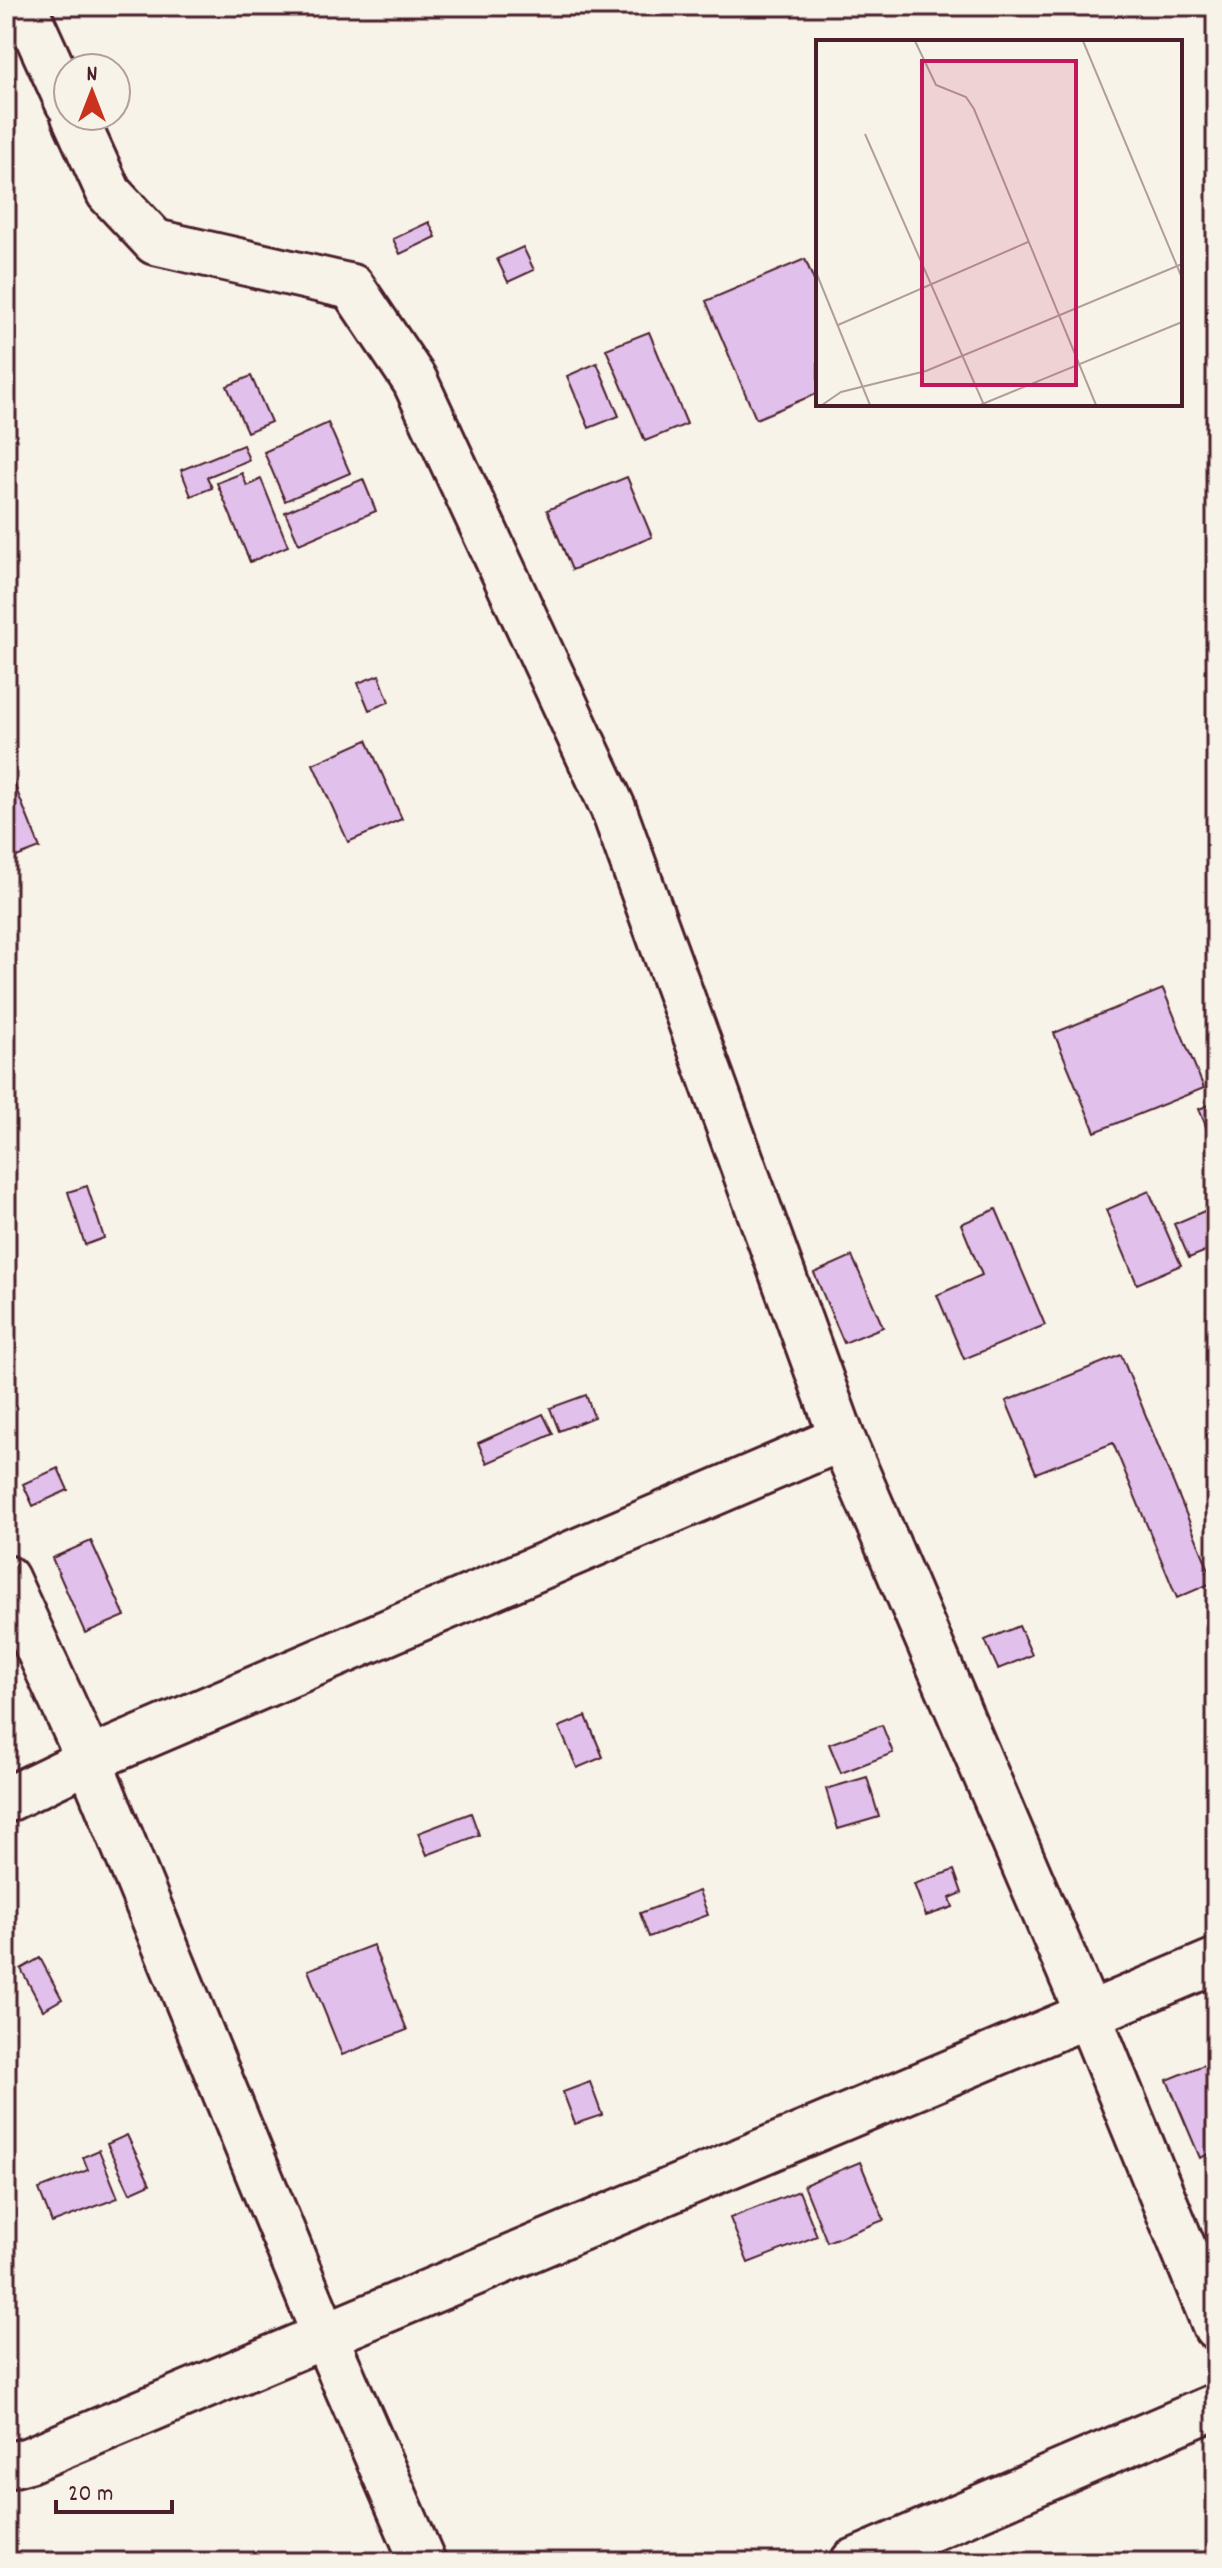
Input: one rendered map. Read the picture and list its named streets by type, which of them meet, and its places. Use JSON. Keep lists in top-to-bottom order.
{
  "scale_bar": "20 m",
  "north": "top"
}
